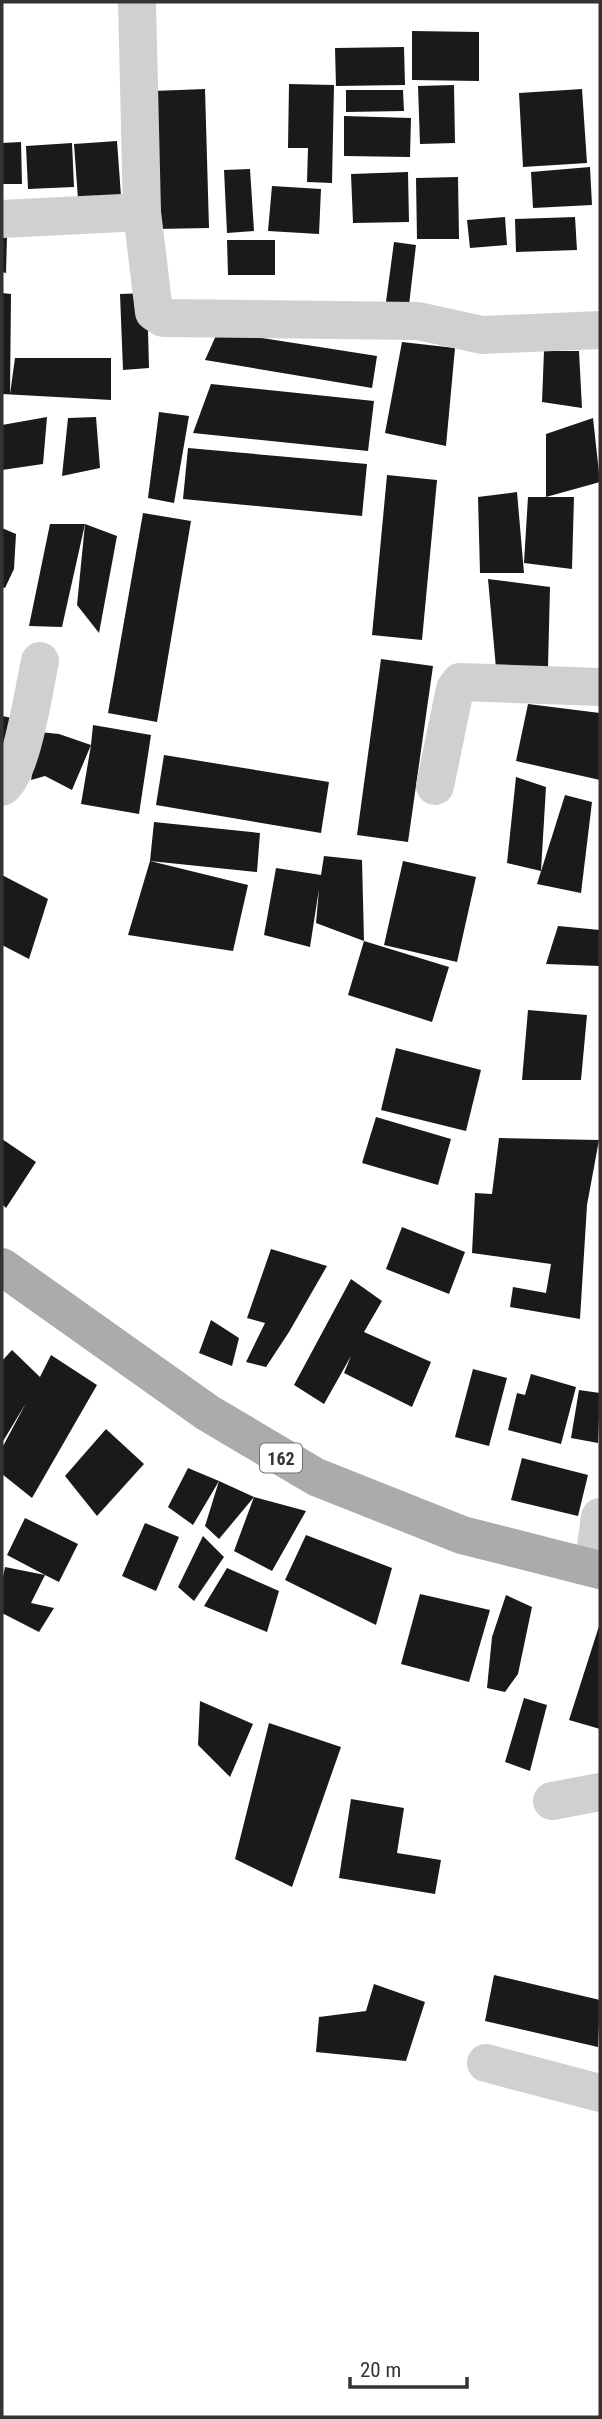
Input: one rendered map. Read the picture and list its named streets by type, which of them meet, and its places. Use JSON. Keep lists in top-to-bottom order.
{
  "streets": {
    "main road": ["162"]
  },
  "scale_bar": "20 m"
}
